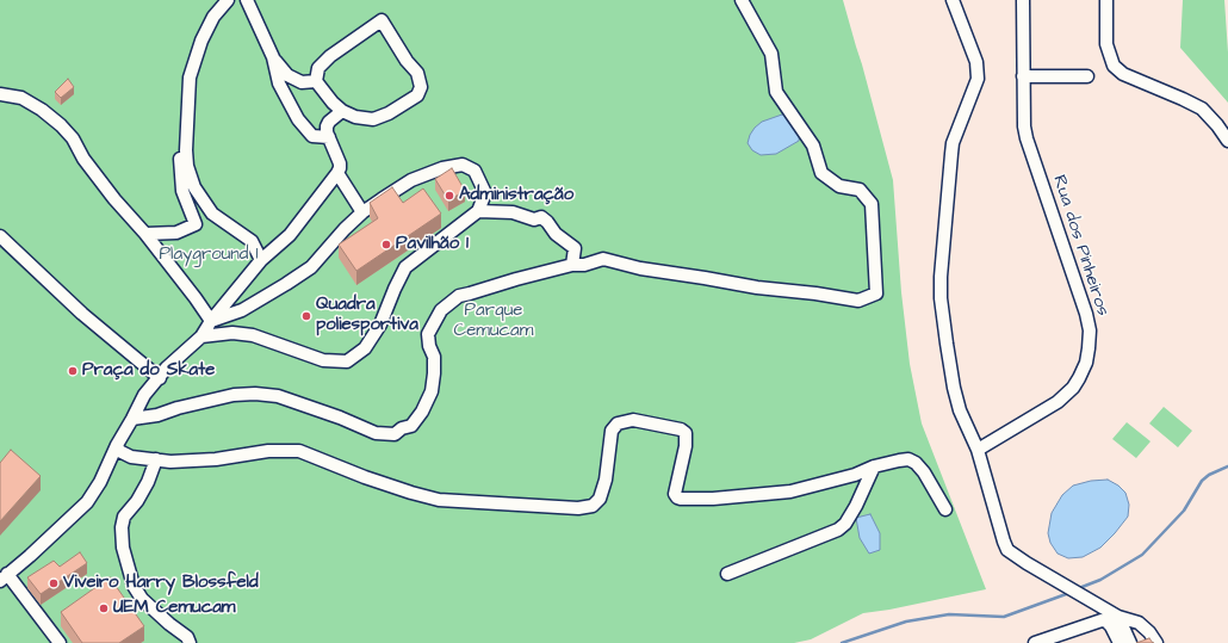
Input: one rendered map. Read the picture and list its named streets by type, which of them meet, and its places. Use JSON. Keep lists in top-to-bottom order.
{
  "streets": {
    "street": ["Rua dos Pinheiros"]
  },
  "parks": ["Playground 1", "Parque Cemucam"],
  "places": [
    "Administração",
    "Pavilhão 1",
    "Quadra poliesportiva",
    "Praça do Skate",
    "Viveiro Harry Blossfeld",
    "UEM Cemucam"
  ]
}
